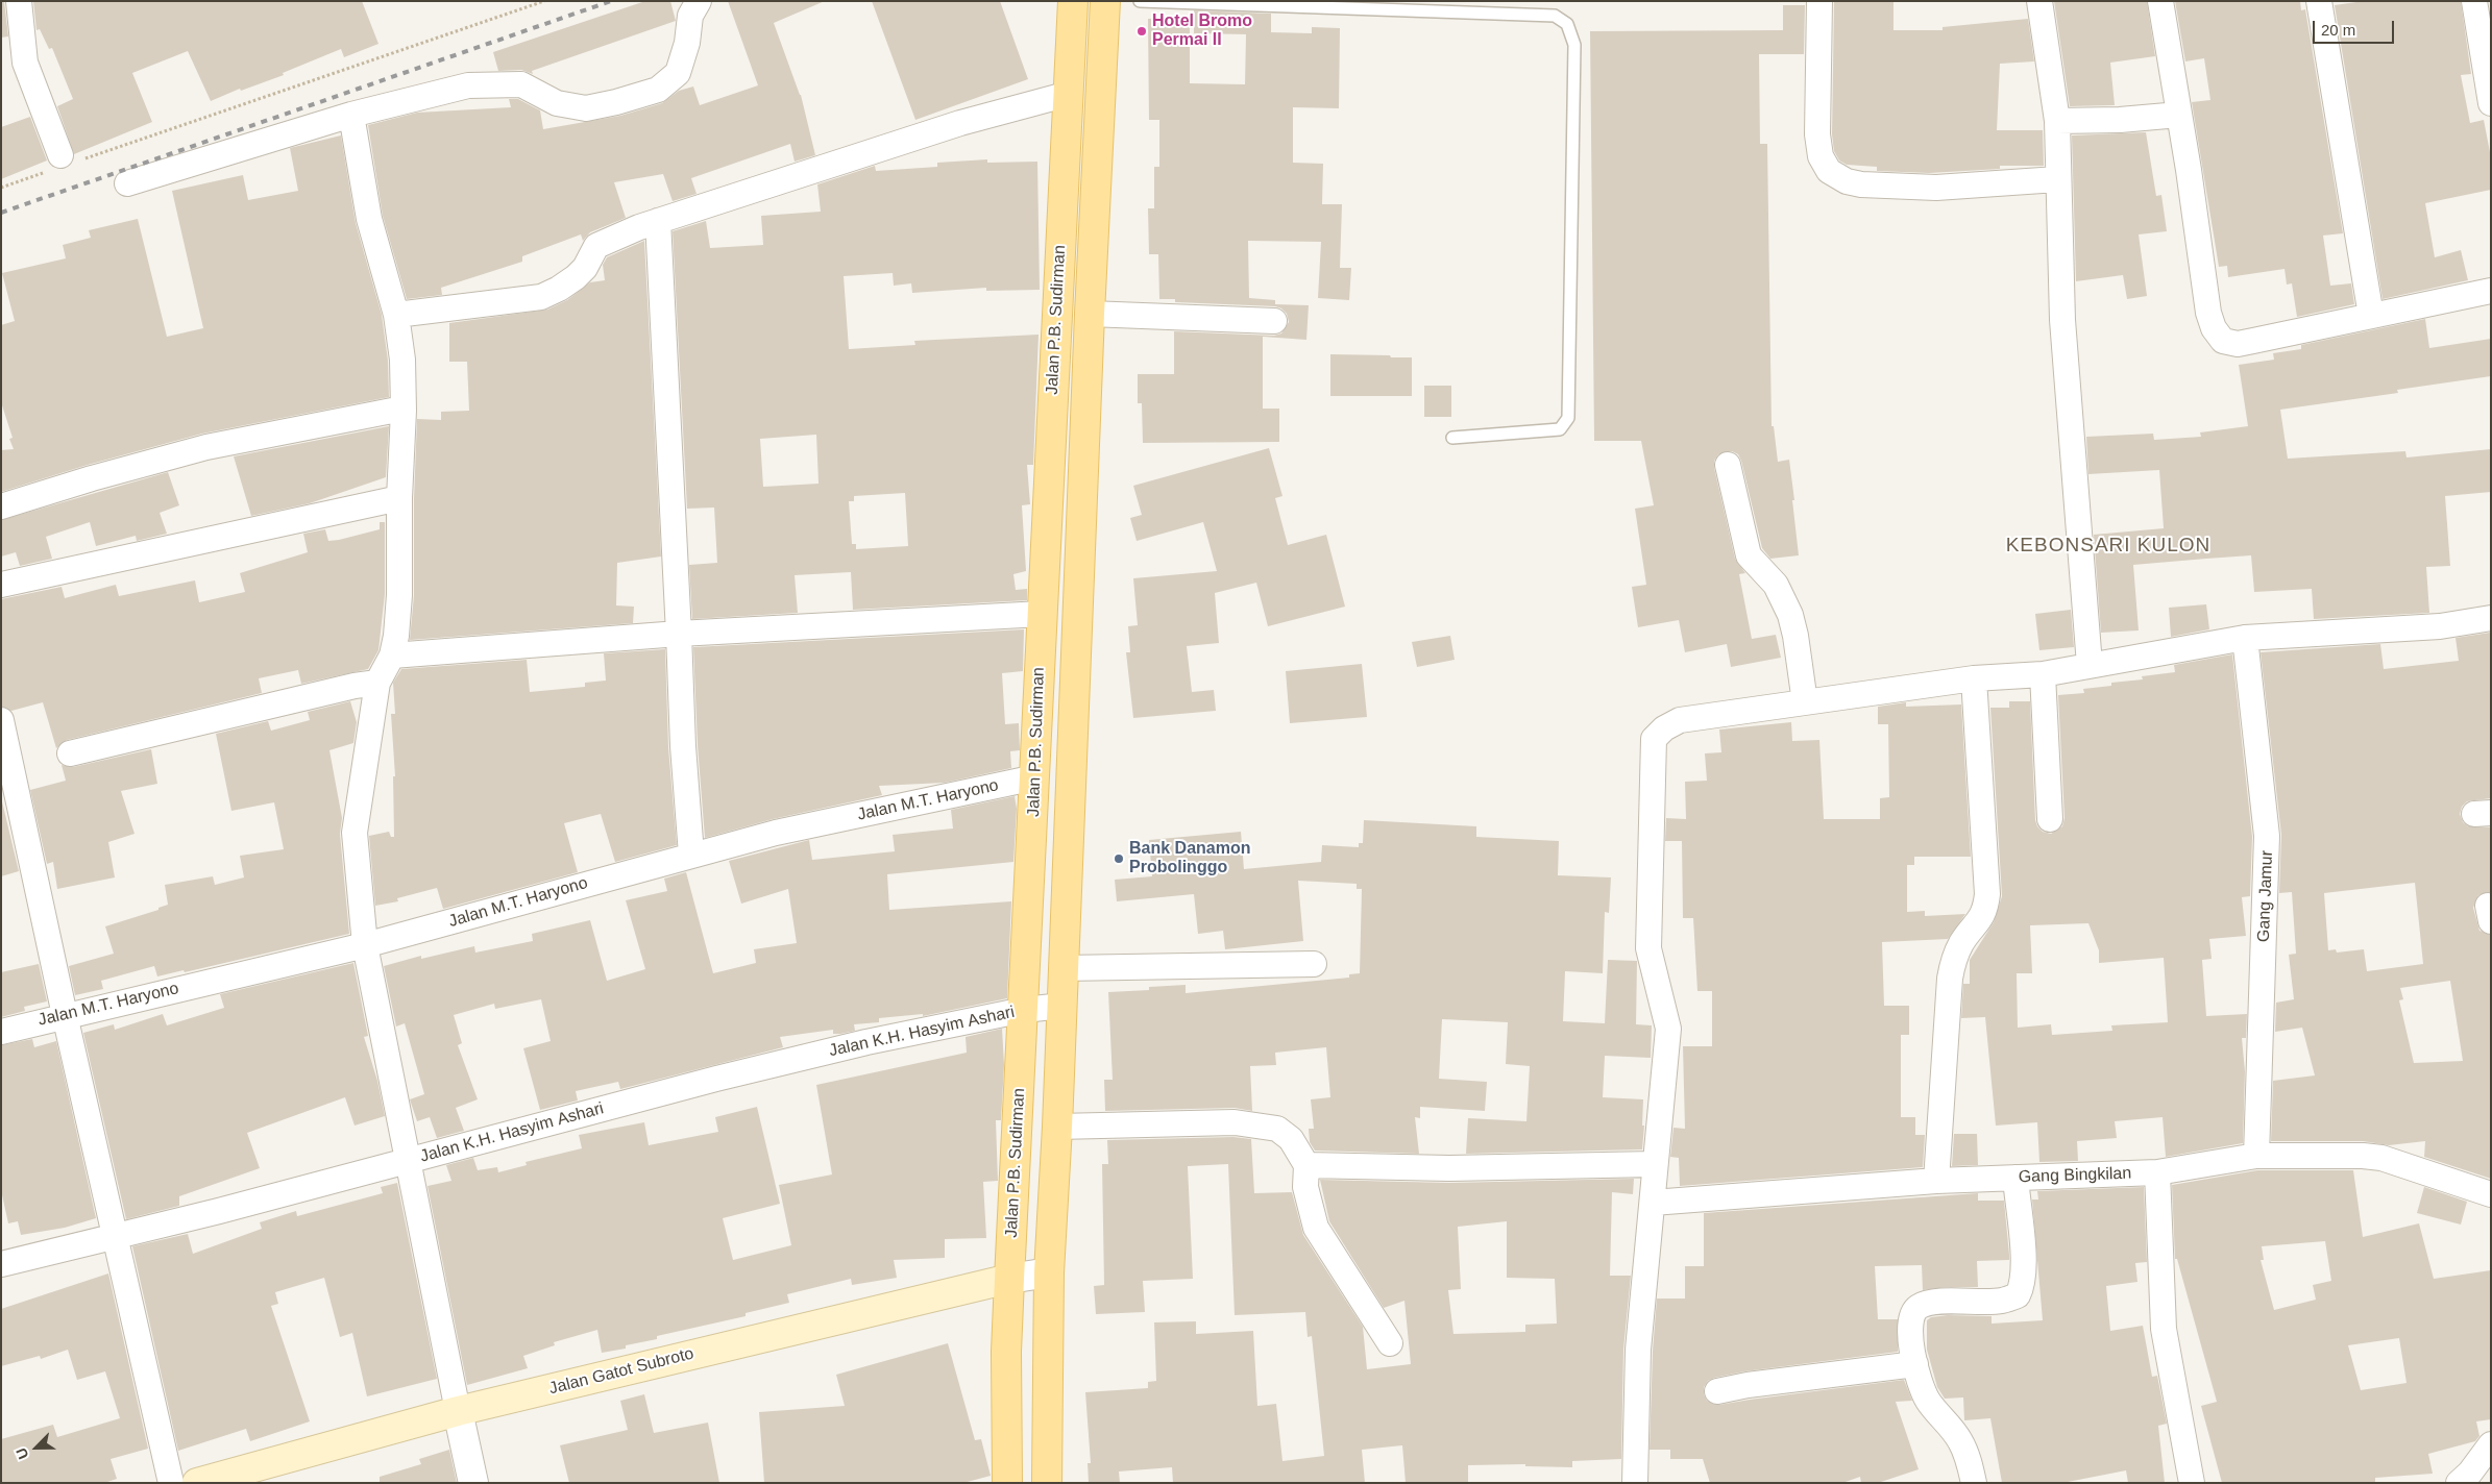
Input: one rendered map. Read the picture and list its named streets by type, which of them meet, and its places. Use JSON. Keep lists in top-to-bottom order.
{
  "streets": {
    "main road": ["Jalan P.B. Sudirman", "Jalan Gatot Subroto"],
    "street": [
      "Jalan M.T. Haryono",
      "Gang Jamur",
      "Jalan K.H. Hasyim Ashari",
      "Gang Bingkilan"
    ]
  },
  "crossings": [
    ["Jalan P.B. Sudirman", "Jalan M.T. Haryono"],
    ["Jalan P.B. Sudirman", "Jalan K.H. Hasyim Ashari"],
    ["Jalan P.B. Sudirman", "Jalan Gatot Subroto"],
    ["Gang Jamur", "Gang Bingkilan"]
  ],
  "districts": ["KEBONSARI KULON"],
  "places": ["Hotel Bromo Permai II", "Bank Danamon Probolinggo"],
  "scale_bar": "20 m",
  "north": "bottom left"
}
